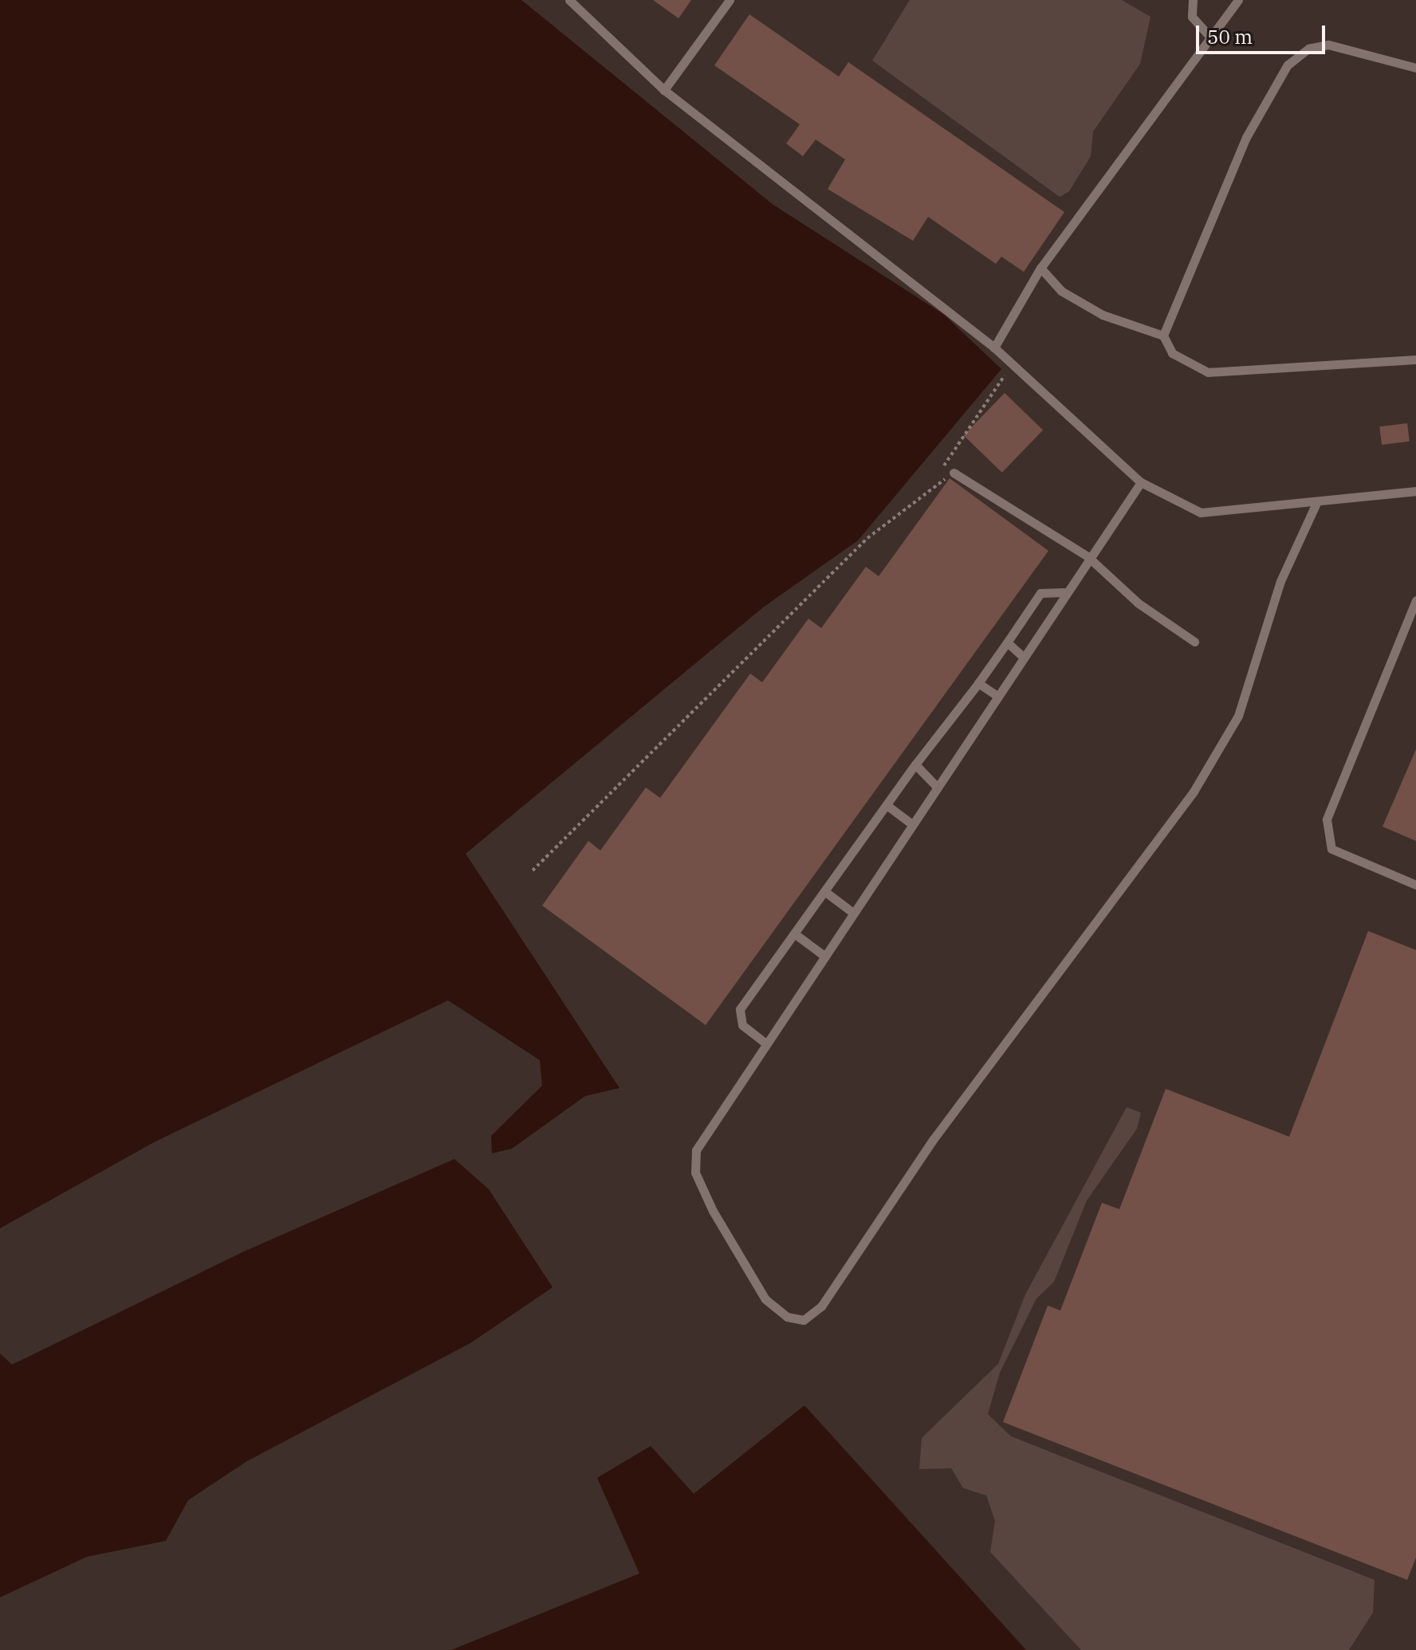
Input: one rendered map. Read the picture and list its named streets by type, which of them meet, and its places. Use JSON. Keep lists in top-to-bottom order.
{
  "scale_bar": "50 m"
}
